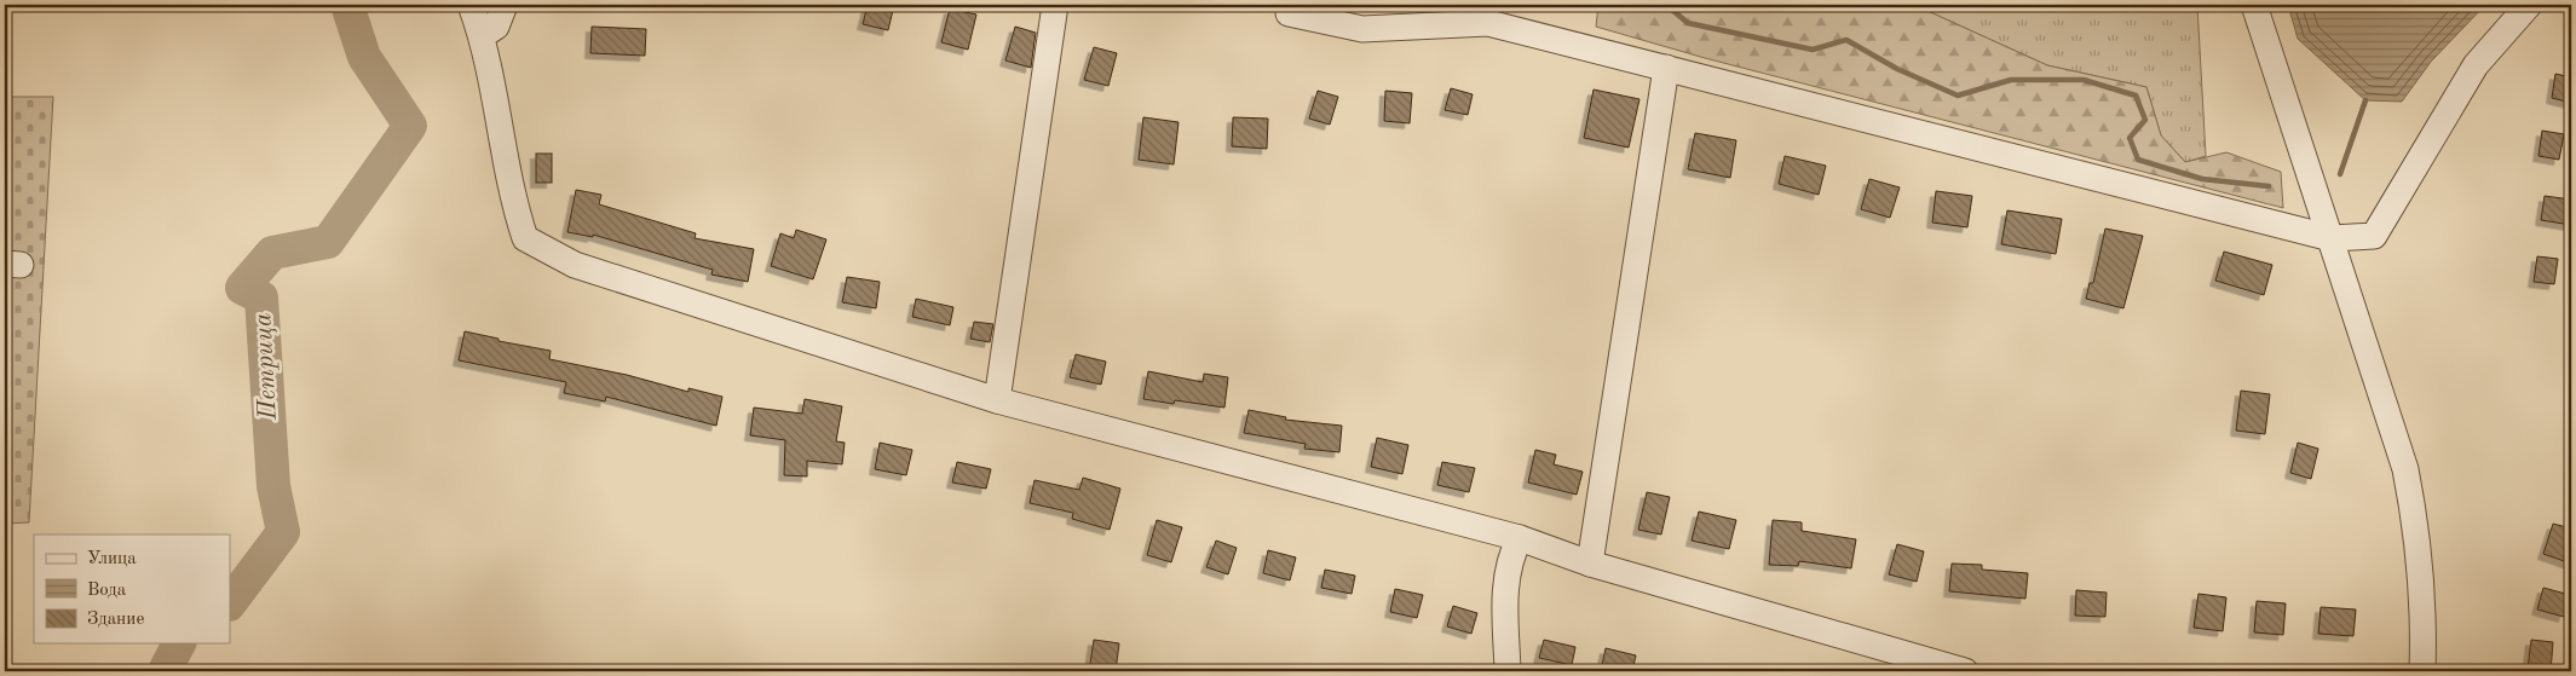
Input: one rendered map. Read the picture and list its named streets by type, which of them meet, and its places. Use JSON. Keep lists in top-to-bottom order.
{
  "water": ["Петрица"],
  "legend": ["Улица", "Вода", "Здание"]
}
